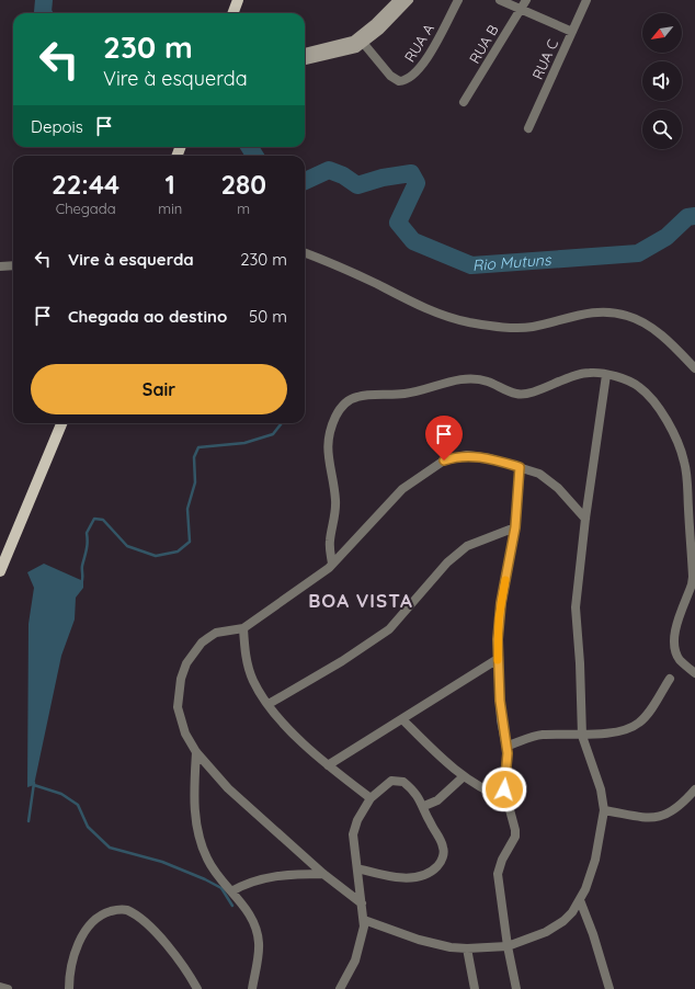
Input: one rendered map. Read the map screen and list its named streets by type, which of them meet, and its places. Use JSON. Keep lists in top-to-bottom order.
{
  "streets": {
    "street": ["RUA A", "RUA B", "RUA C"]
  },
  "districts": ["BOA VISTA"],
  "water": ["Rio Mutuns"],
  "north": "bottom left",
  "page": {
    "turn": ["230 m", "Vire à esquerda"],
    "then": "Depois",
    "eta": [
      "22:44",
      "Chegada",
      "1",
      "min",
      "280",
      "m"
    ],
    "list": [
      {
        "name": "Vire à esquerda",
        "value": "230 m"
      },
      {
        "name": "Chegada ao destino",
        "value": "50 m"
      }
    ],
    "buttons": "Sair"
  }
}
